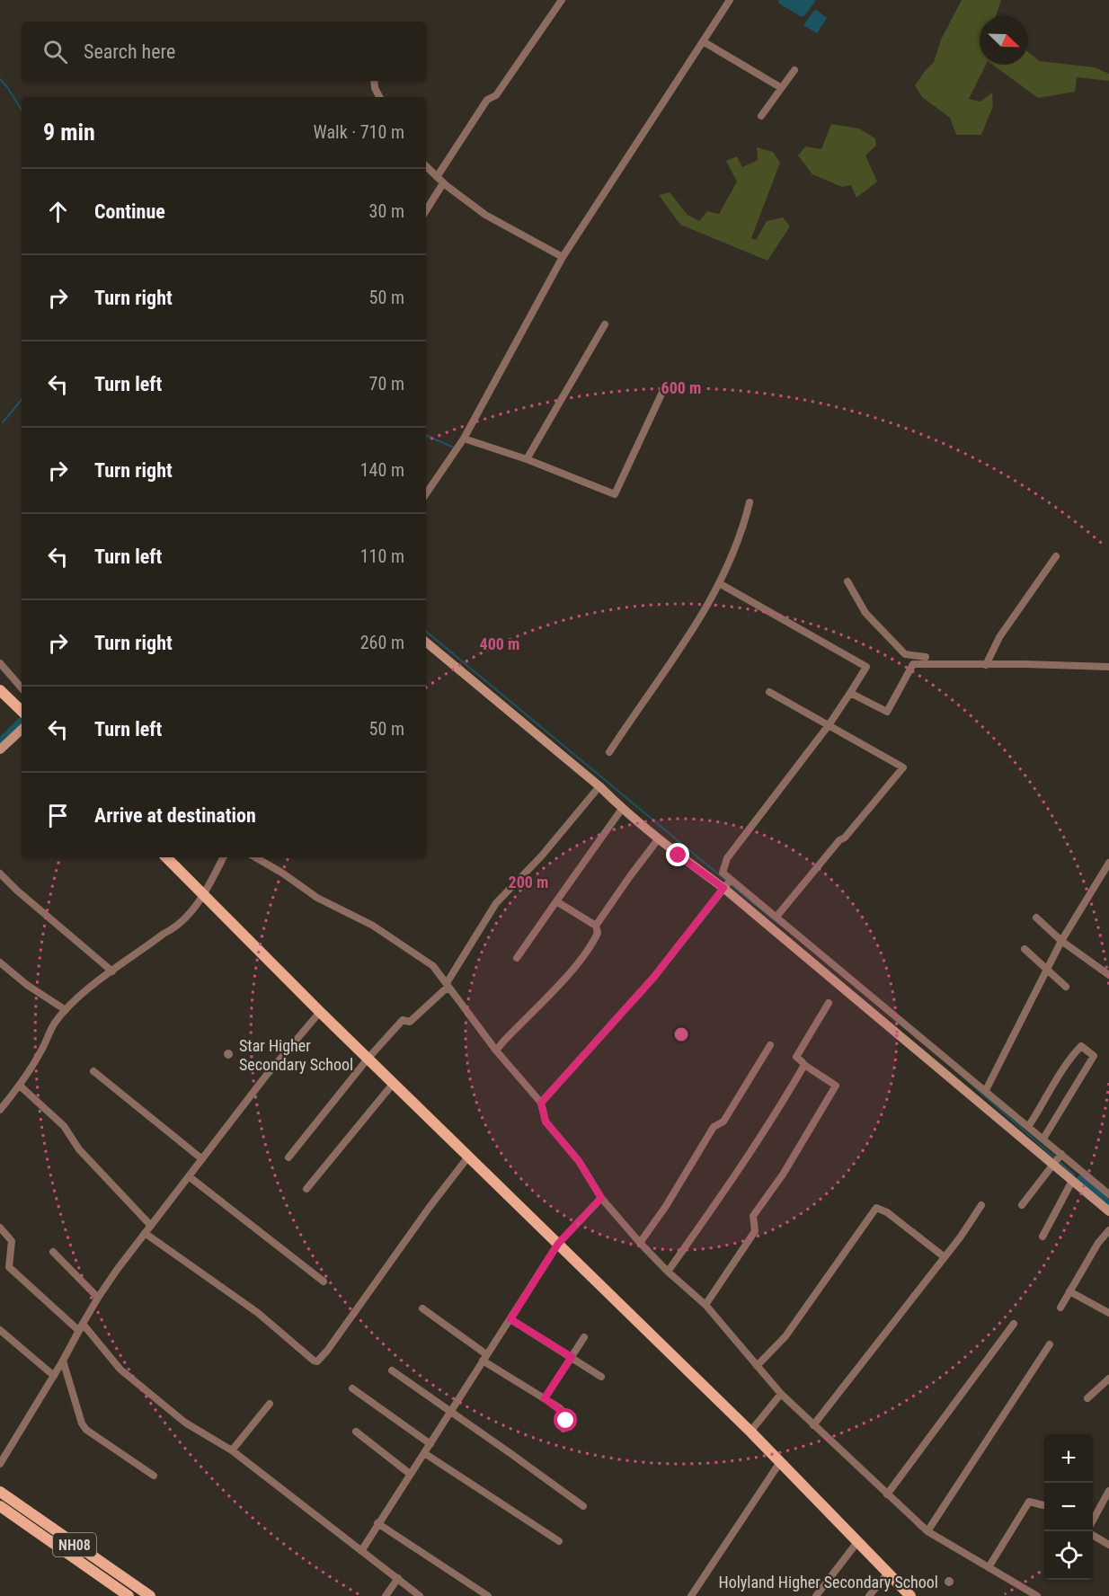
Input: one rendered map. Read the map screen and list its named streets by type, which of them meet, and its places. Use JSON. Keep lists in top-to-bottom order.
{
  "streets": {
    "main road": ["NH08"]
  },
  "places": ["Star Higher Secondary School", "Holyland Higher Secondary School"],
  "north": "bottom right",
  "page": {
    "search": "Search here",
    "heading": ["9 min", "Walk · 710 m"],
    "list": [
      ["Continue", "30 m"],
      ["Turn right", "50 m"],
      ["Turn left", "70 m"],
      ["Turn right", "140 m"],
      ["Turn left", "110 m"],
      ["Turn right", "260 m"],
      ["Turn left", "50 m"],
      "Arrive at destination"
    ],
    "map_buttons": ["+", "−"]
  },
  "rings": ["600 m", "400 m", "200 m"]
}
